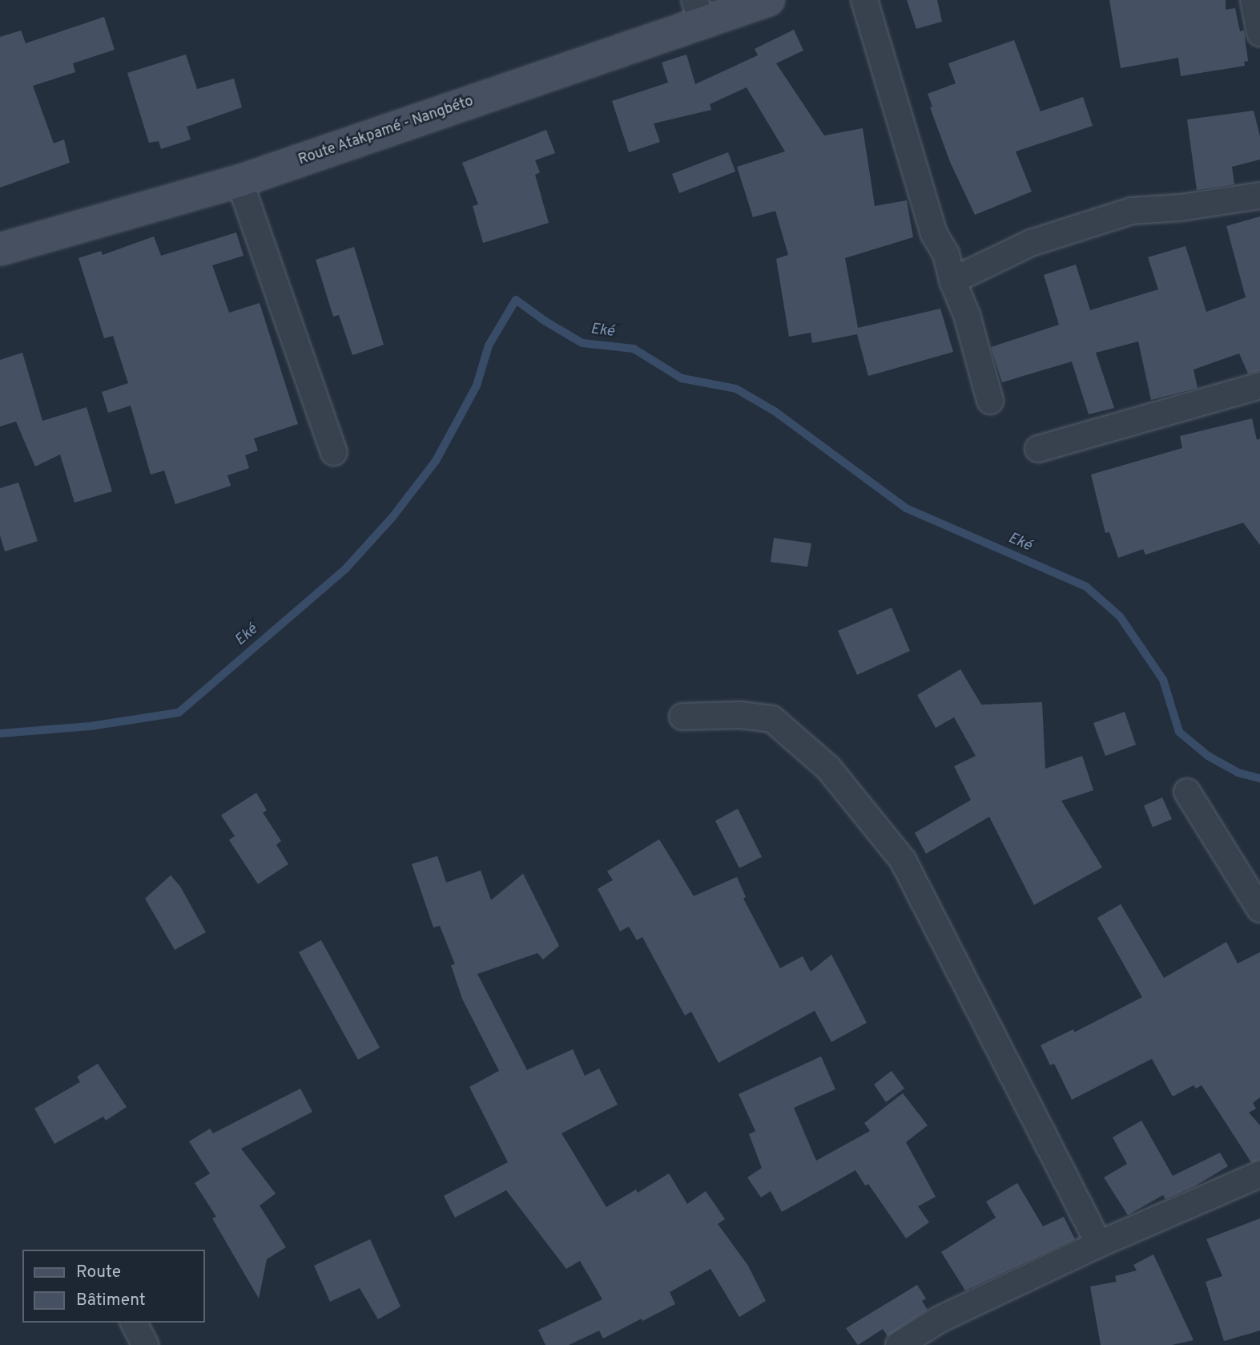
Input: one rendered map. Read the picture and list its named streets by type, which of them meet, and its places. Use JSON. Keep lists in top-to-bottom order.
{
  "streets": {
    "main road": ["Route Atakpamé - Nangbéto"]
  },
  "water": ["Eké"],
  "legend": ["Route", "Bâtiment"]
}
